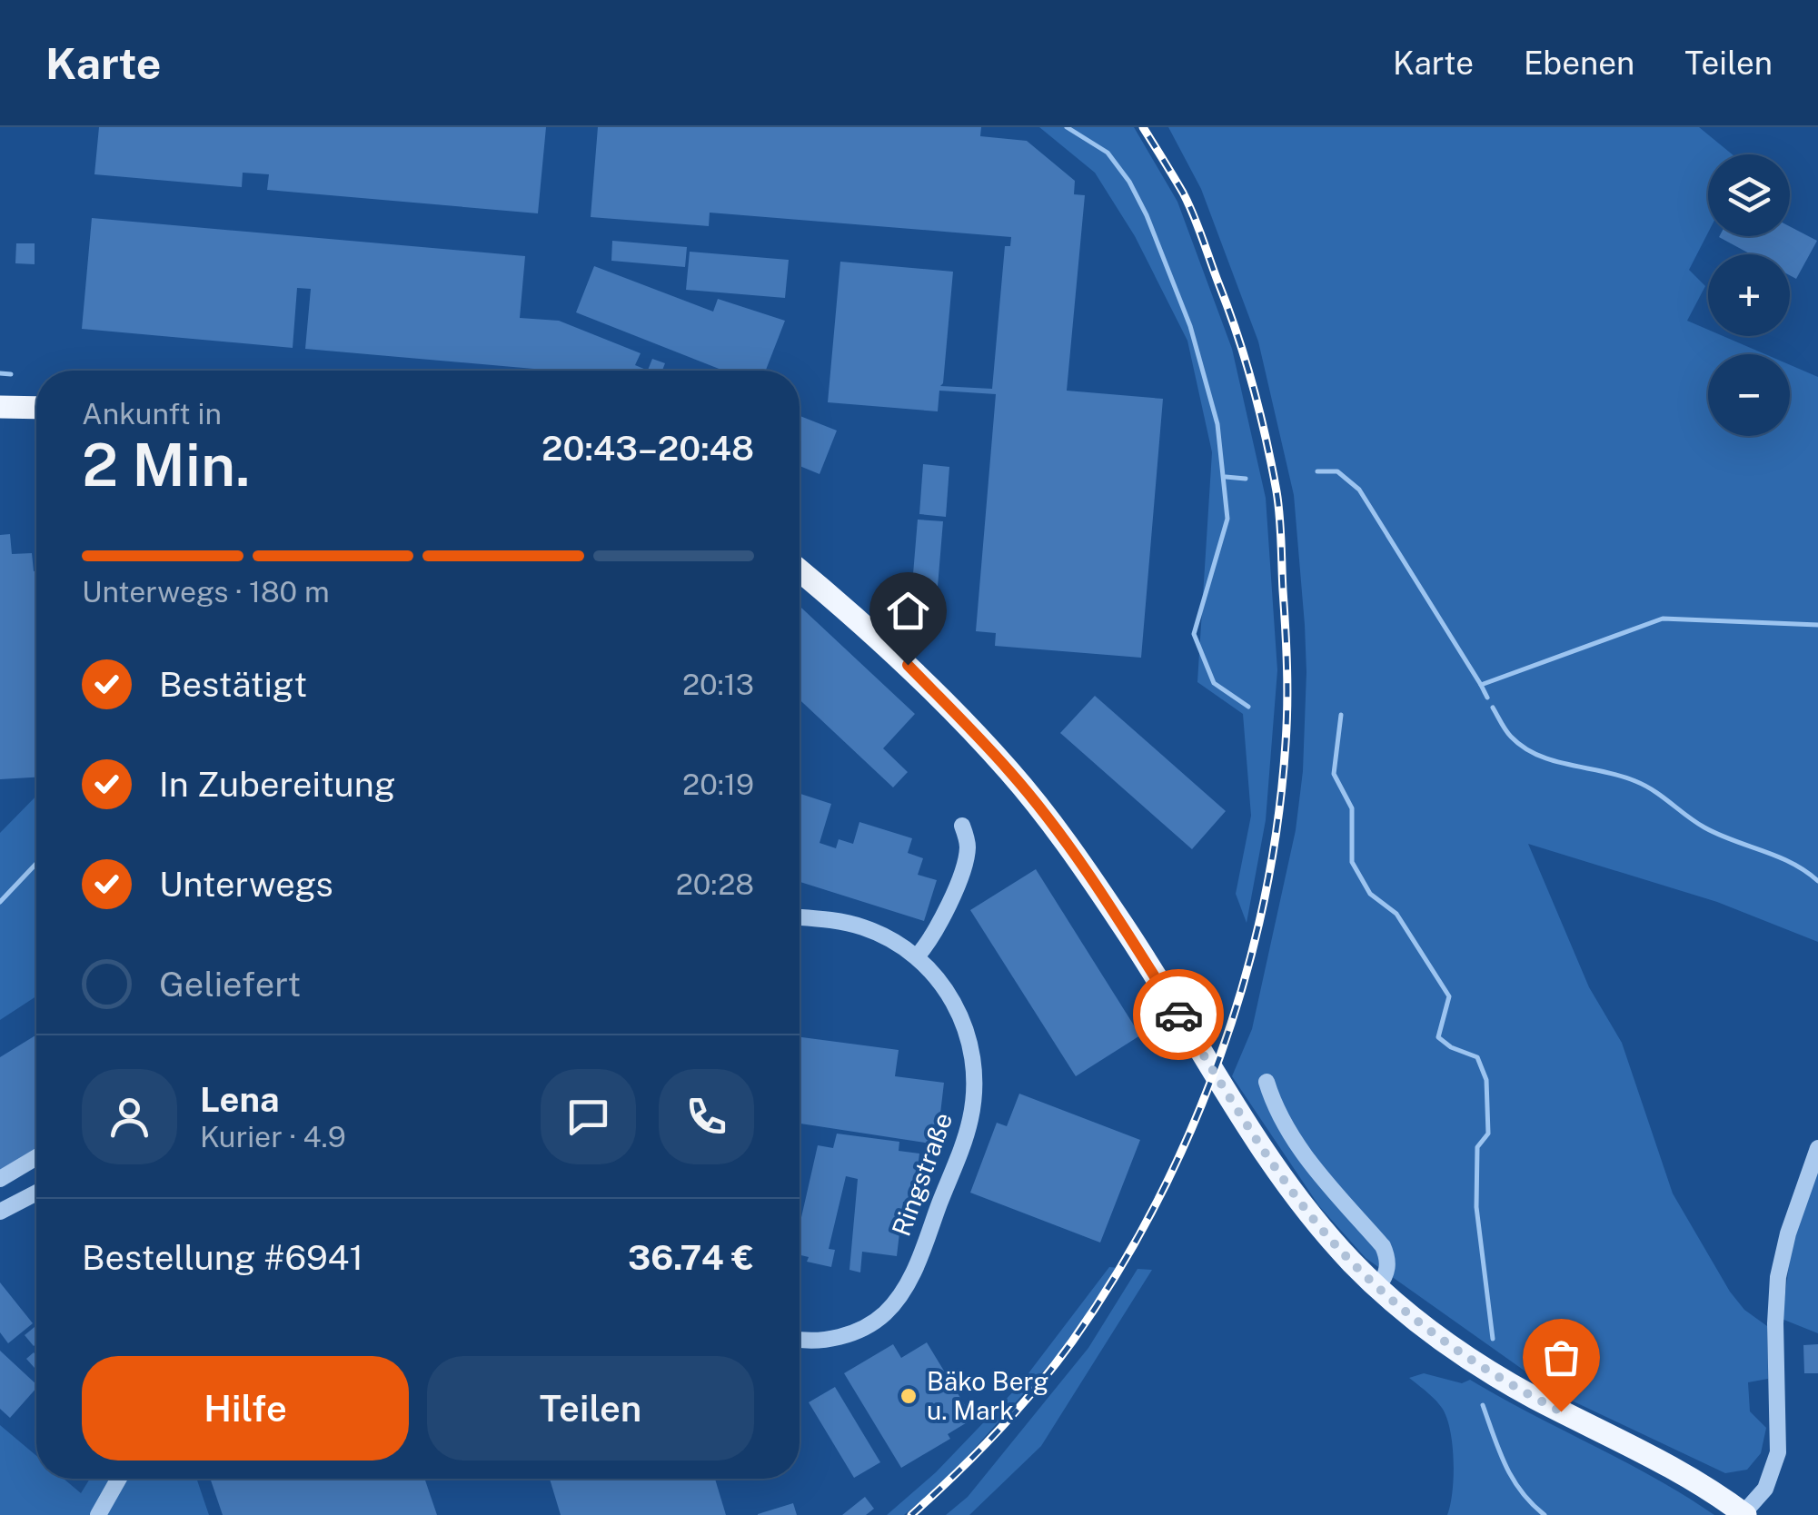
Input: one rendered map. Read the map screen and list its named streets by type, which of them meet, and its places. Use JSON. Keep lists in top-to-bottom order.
{
  "streets": {
    "street": ["Ringstraße"]
  },
  "places": ["Bäko Berg u. Mark"],
  "page": {
    "header": "Karte",
    "nav": ["Karte", "Ebenen", "Teilen"],
    "map_buttons": ["+", "−"],
    "heading": ["2 Min.", "Ankunft in", "20:43–20:48"],
    "panel": [
      "Lena",
      "Kurier · 4.9",
      "Bestellung #6941",
      "36.74 €"
    ],
    "bar": "Unterwegs · 180 m",
    "list": [
      ["Bestätigt", "20:13"],
      ["In Zubereitung", "20:19"],
      ["Unterwegs", "20:28"],
      "Geliefert"
    ],
    "buttons": ["Hilfe", "Teilen"]
  }
}
